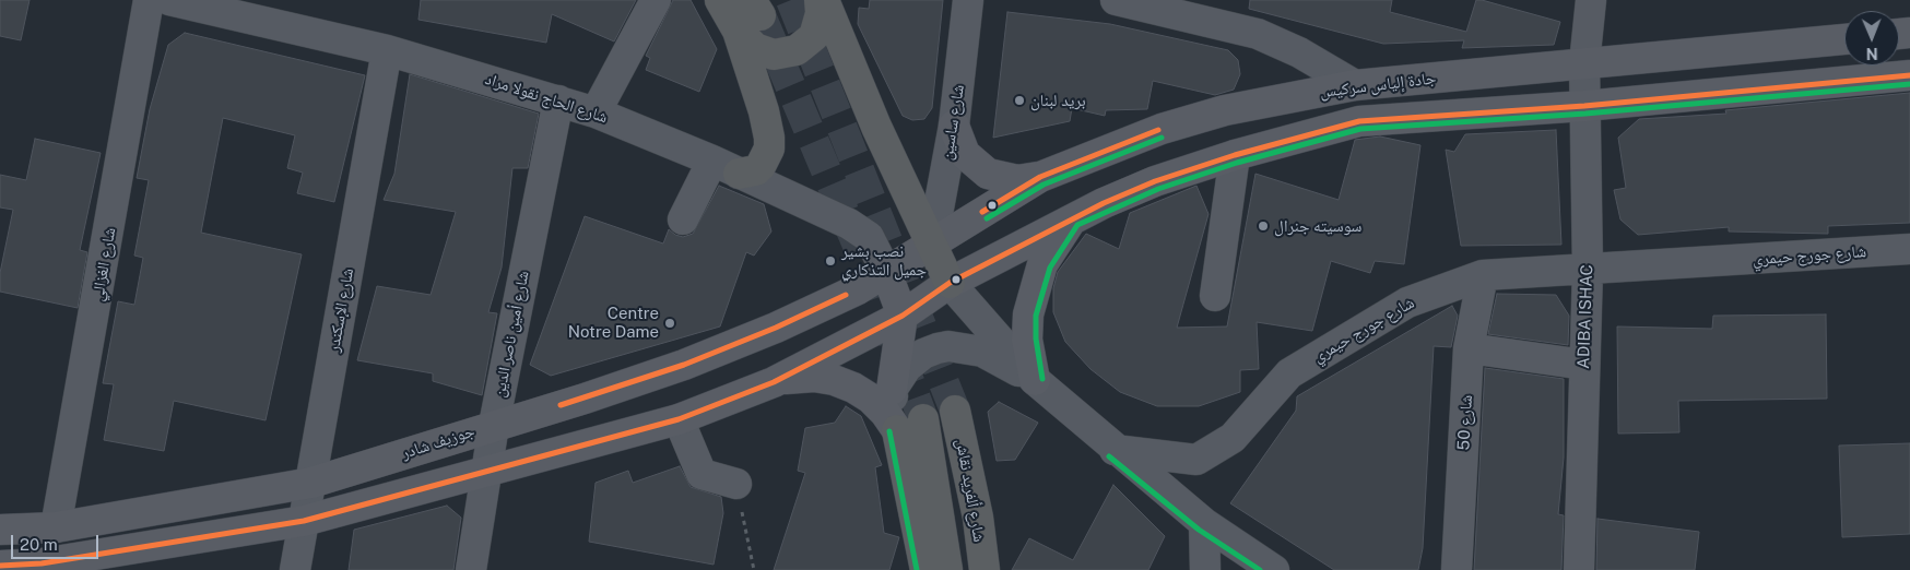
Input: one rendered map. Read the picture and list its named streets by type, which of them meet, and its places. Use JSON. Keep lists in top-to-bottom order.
{
  "streets": {
    "highway": ["شارع ألفريد نقاش"],
    "main road": ["جادة إلياس سركيس", "جوزيف شادر"],
    "street": [
      "شارع الحاج نقولا مراد",
      "شارع ساسين",
      "شارع جورج حيمري",
      "شارع الغزالي",
      "شارع الإسكندر",
      "ADIBA ISHAC",
      "شارع أمين ناصر الدين",
      "شارع 50"
    ]
  },
  "crossings": [
    ["جادة إلياس سركيس", "شارع الحاج نقولا مراد"],
    ["جادة إلياس سركيس", "شارع ساسين"],
    ["جادة إلياس سركيس", "ADIBA ISHAC"],
    ["جادة إلياس سركيس", "جوزيف شادر"],
    ["شارع الحاج نقولا مراد", "شارع الإسكندر"],
    ["شارع الحاج نقولا مراد", "شارع أمين ناصر الدين"],
    ["شارع الحاج نقولا مراد", "جوزيف شادر"],
    ["شارع جورج حيمري", "ADIBA ISHAC"],
    ["شارع جورج حيمري", "شارع 50"],
    ["شارع الغزالي", "جوزيف شادر"],
    ["شارع الإسكندر", "جوزيف شادر"],
    ["شارع أمين ناصر الدين", "جوزيف شادر"]
  ],
  "places": [
    "بريد لبنان",
    "سوسيته جنرال",
    "نصب بشير جميل التذكاري",
    "Centre Notre Dame"
  ],
  "scale_bar": "20 m",
  "north": "bottom"
}
